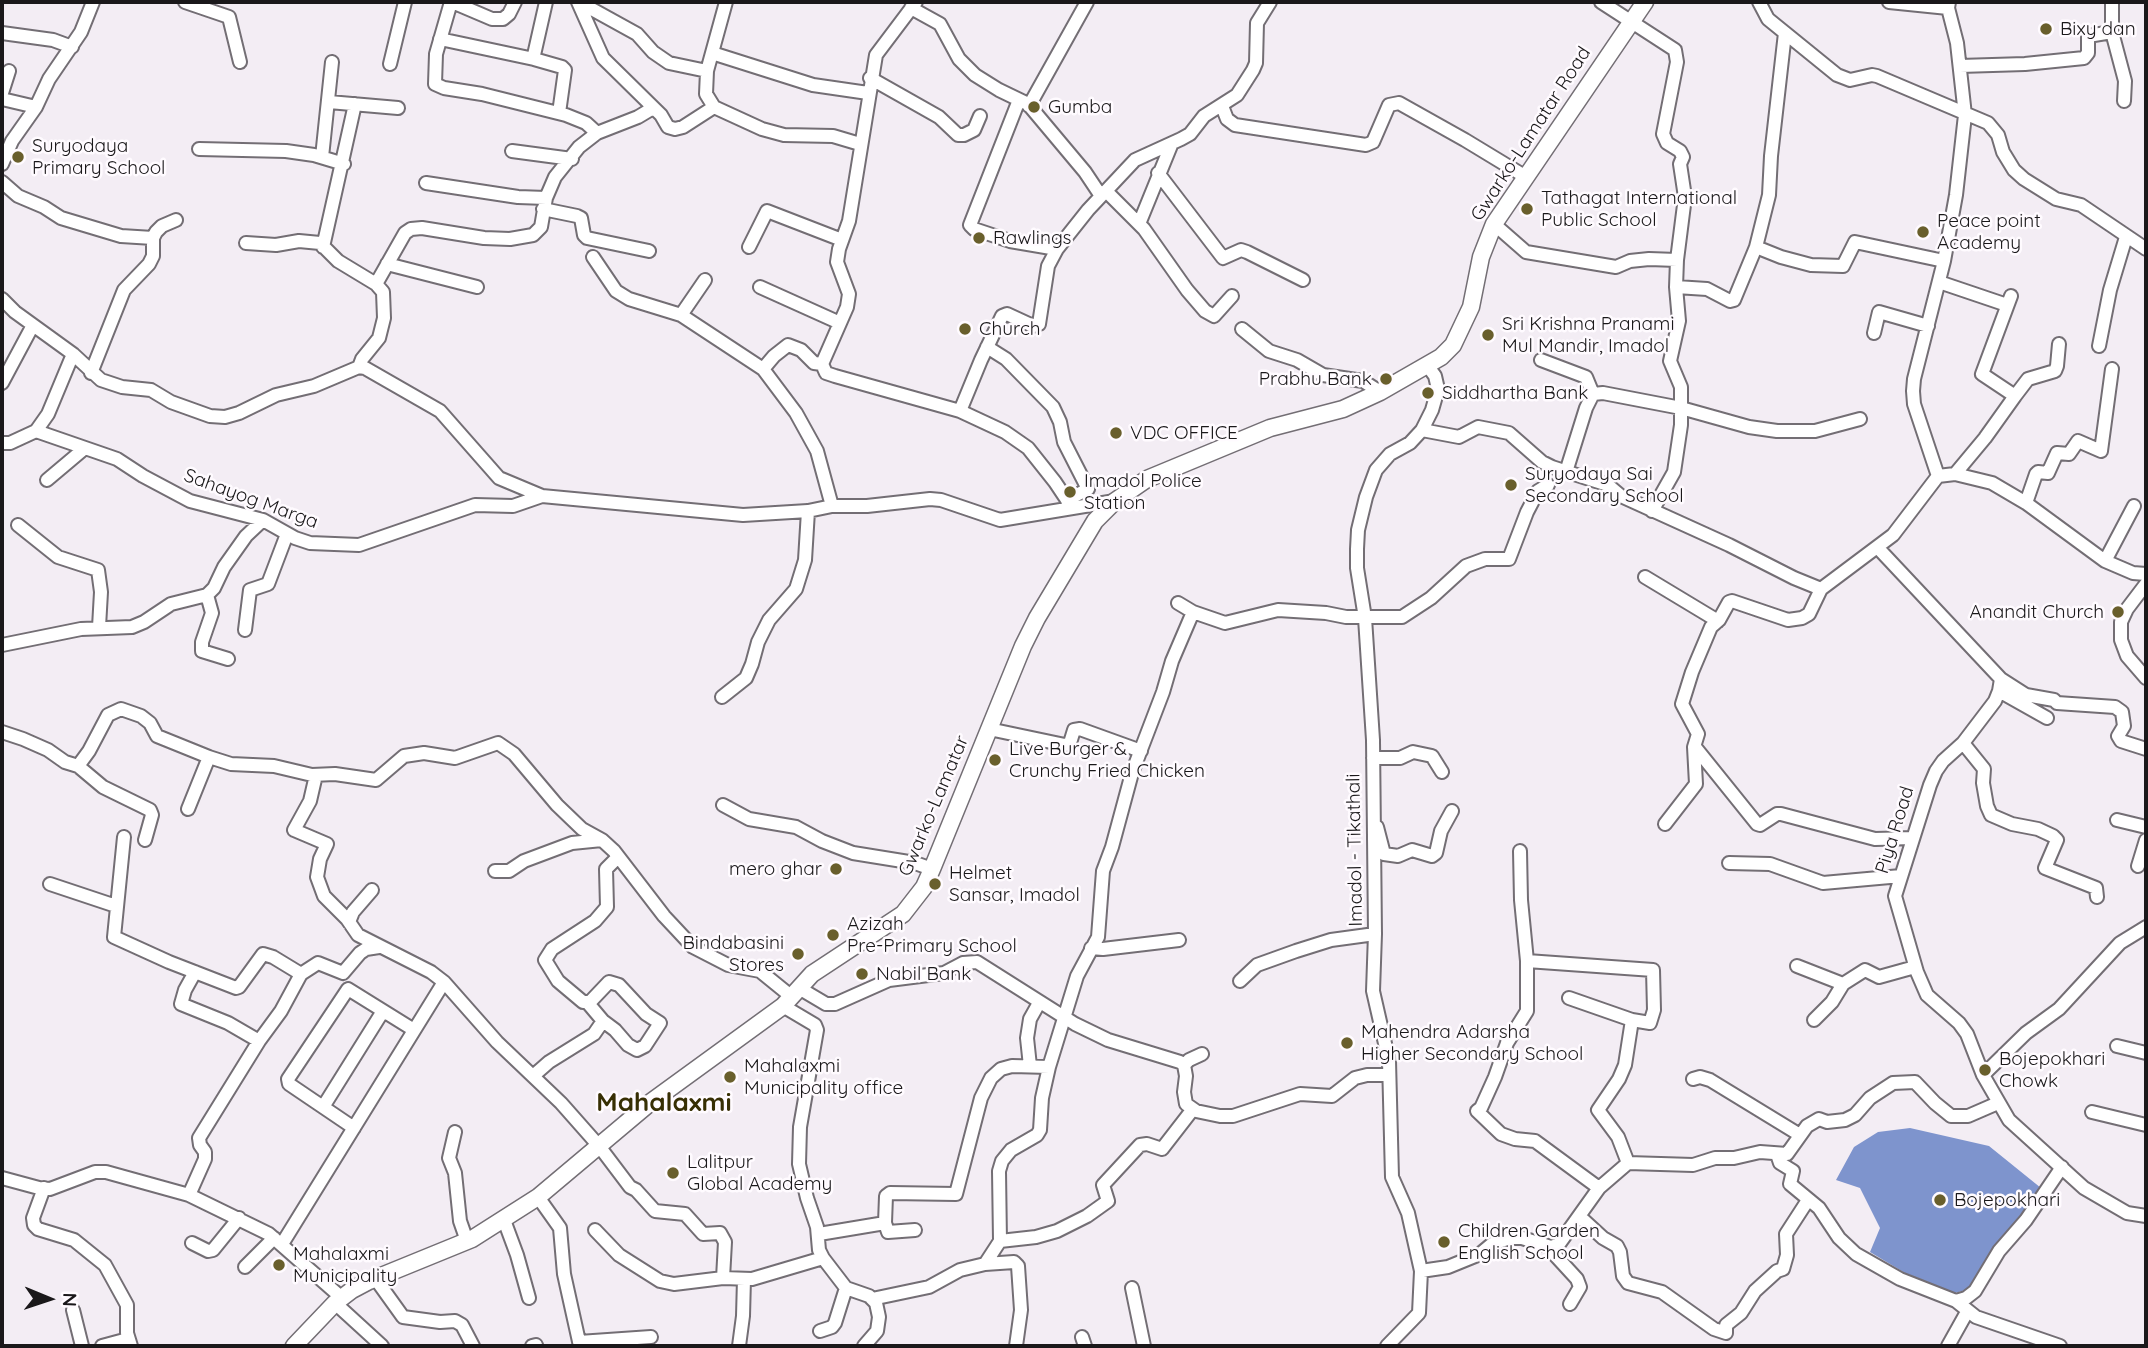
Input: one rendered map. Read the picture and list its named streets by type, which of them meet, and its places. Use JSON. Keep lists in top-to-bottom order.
{
  "streets": {
    "main road": ["Gwarko-Lamatar Road", "Gwarko-Lamatar"],
    "street": ["Sahayog Marga", "Piya Road", "Imadol - Tikathali"]
  },
  "crossings": [
    ["Gwarko-Lamatar Road", "Gwarko-Lamatar"]
  ],
  "districts": ["Mahalaxmi"],
  "places": [
    "Bixy dan",
    "Gumba",
    "Suryodaya Primary School",
    "Tathagat International Public School",
    "Peace point Academy",
    "Rawlings",
    "Church",
    "Sri Krishna Pranami Mul Mandir, Imadol",
    "Prabhu Bank",
    "Siddhartha Bank",
    "VDC OFFICE",
    "Suryodaya Sai Secondary School",
    "Imadol Police Station",
    "Anandit Church",
    "Live Burger & Crunchy Fried Chicken",
    "mero ghar",
    "Helmet Sansar, Imadol",
    "Azizah Pre-Primary School",
    "Bindabasini Stores",
    "Nabil Bank",
    "Mahendra Adarsha Higher Secondary School",
    "Bojepokhari Chowk",
    "Mahalaxmi Municipality office",
    "Lalitpur Global Academy",
    "Bojepokhari",
    "Children Garden English School",
    "Mahalaxmi Municipality"
  ],
  "north": "right"
}
